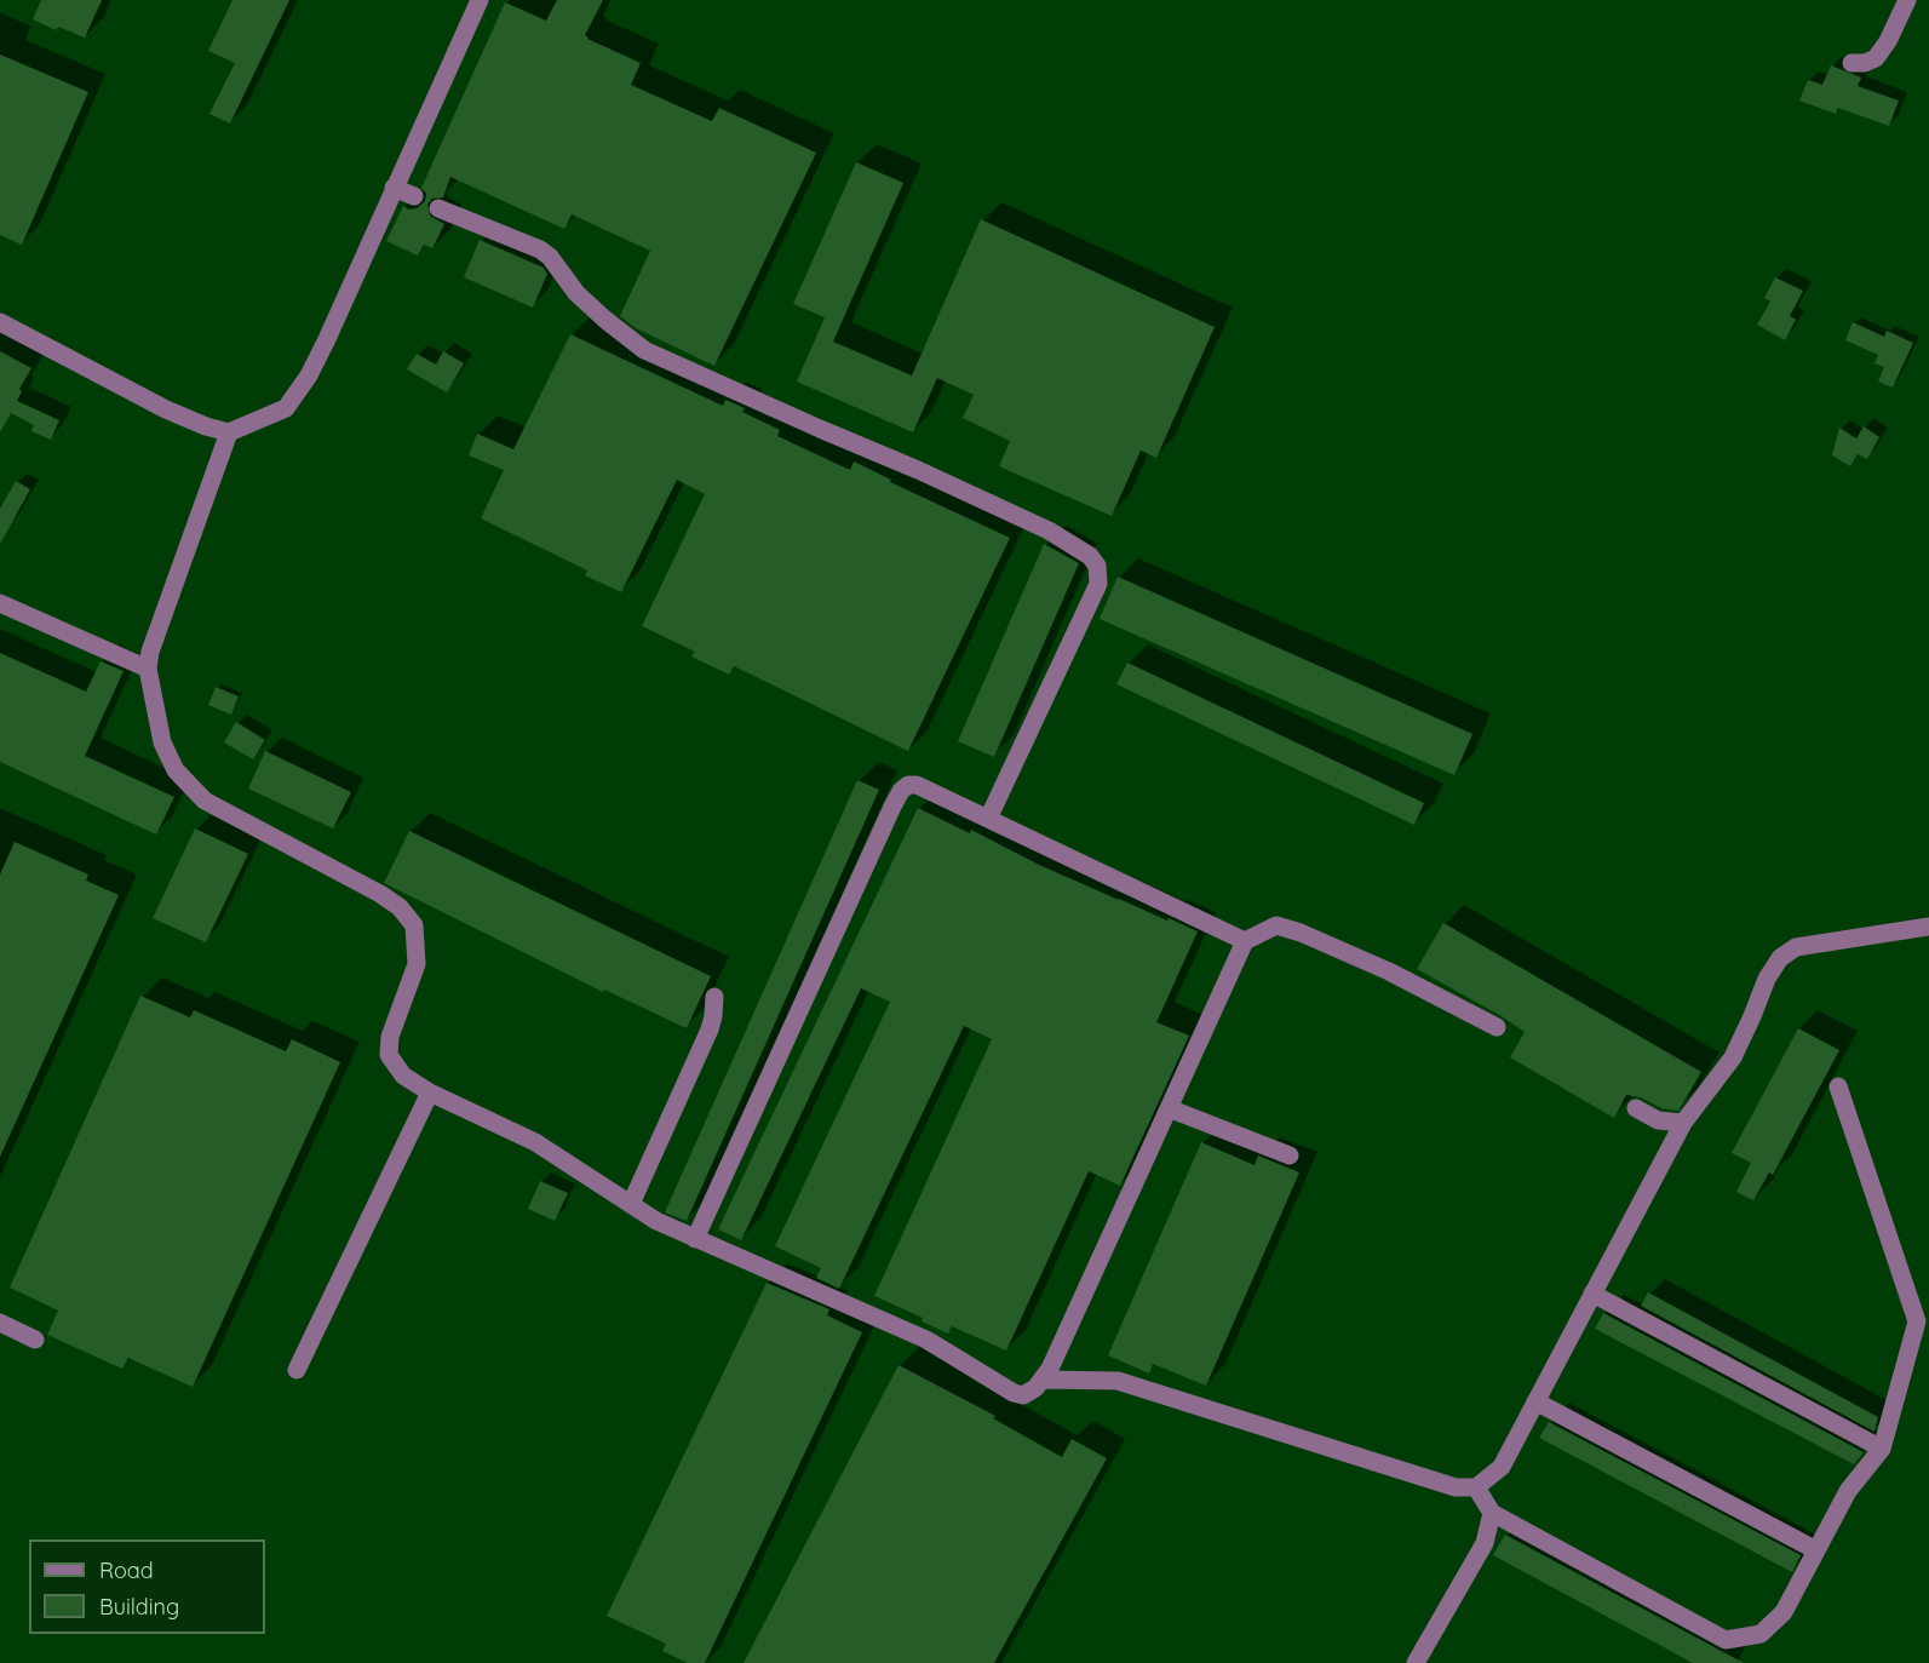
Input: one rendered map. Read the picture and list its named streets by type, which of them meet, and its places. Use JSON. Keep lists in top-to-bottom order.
{
  "legend": ["Road", "Building"]
}
